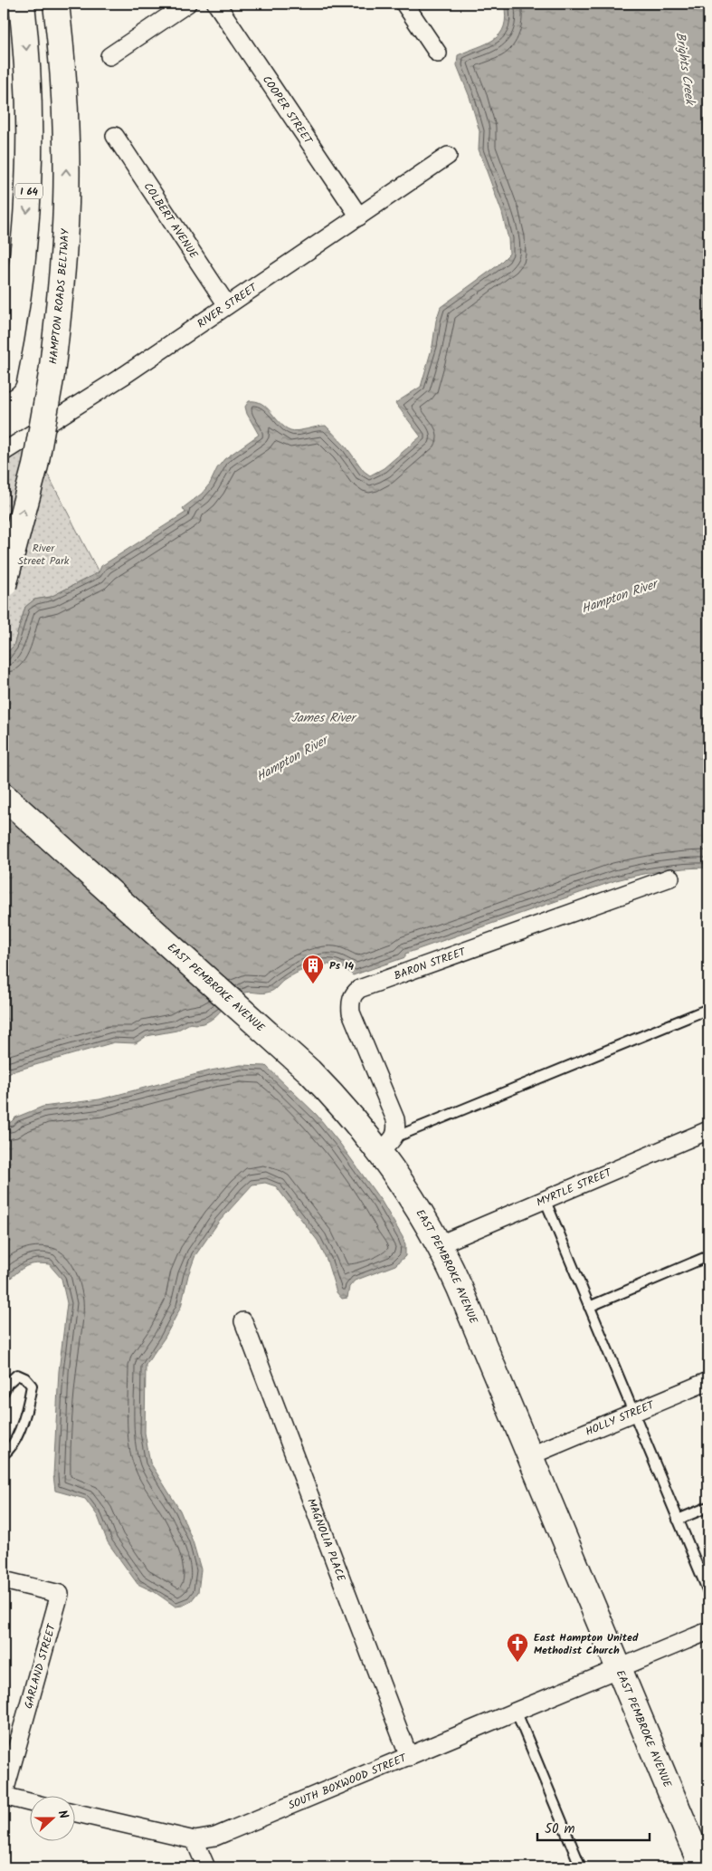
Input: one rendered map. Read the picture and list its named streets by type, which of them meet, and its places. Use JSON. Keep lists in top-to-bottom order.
{
  "streets": {
    "main road": ["I 64", "HAMPTON ROADS BELTWAY", "EAST PEMBROKE AVENUE"],
    "street": [
      "COOPER STREET",
      "COLBERT AVENUE",
      "RIVER STREET",
      "BARON STREET",
      "MYRTLE STREET",
      "HOLLY STREET",
      "MAGNOLIA PLACE",
      "GARLAND STREET",
      "SOUTH BOXWOOD STREET"
    ]
  },
  "crossings": [
    ["COOPER STREET", "RIVER STREET"],
    ["COLBERT AVENUE", "RIVER STREET"],
    ["BARON STREET", "EAST PEMBROKE AVENUE"],
    ["EAST PEMBROKE AVENUE", "MYRTLE STREET"],
    ["EAST PEMBROKE AVENUE", "HOLLY STREET"],
    ["EAST PEMBROKE AVENUE", "SOUTH BOXWOOD STREET"],
    ["MAGNOLIA PLACE", "SOUTH BOXWOOD STREET"]
  ],
  "water": ["Brights Creek", "Hampton River", "James River"],
  "parks": ["River Street Park"],
  "places": {
    "building": ["Ps 14"],
    "church": ["East Hampton United Methodist Church"]
  },
  "scale_bar": "50 m",
  "north": "right"
}
